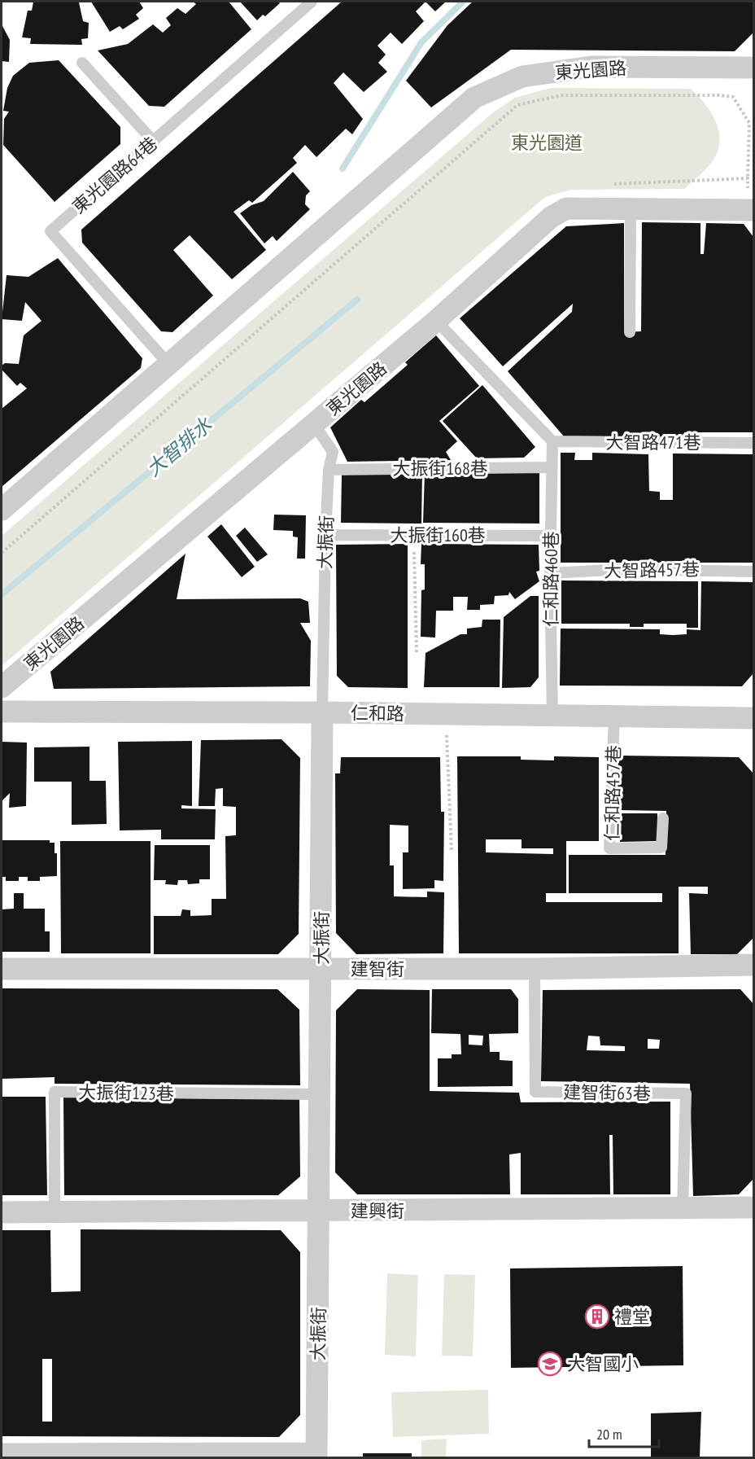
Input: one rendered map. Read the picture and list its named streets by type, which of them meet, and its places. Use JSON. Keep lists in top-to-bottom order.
{
  "streets": {
    "street": [
      "東光園路",
      "大振街",
      "仁和路",
      "建智街",
      "建興街"
    ],
    "lane": [
      "東光園路64巷",
      "大智路471巷",
      "大振街168巷",
      "大振街160巷",
      "大智路457巷",
      "仁和路460巷",
      "仁和路457巷",
      "大振街123巷",
      "建智街63巷"
    ]
  },
  "crossings": [
    ["東光園路", "東光園路64巷"],
    ["東光園路", "大振街"],
    ["大智路471巷", "仁和路460巷"],
    ["大振街168巷", "大振街"],
    ["大振街168巷", "仁和路460巷"],
    ["大振街160巷", "大振街"],
    ["大振街160巷", "仁和路460巷"],
    ["大振街", "仁和路"],
    ["大振街", "建智街"],
    ["大振街", "大振街123巷"],
    ["大振街", "建興街"],
    ["大智路457巷", "仁和路460巷"],
    ["仁和路460巷", "仁和路"],
    ["仁和路", "仁和路457巷"],
    ["建智街", "建智街63巷"],
    ["大振街123巷", "建興街"],
    ["建智街63巷", "建興街"]
  ],
  "water": ["大智排水"],
  "parks": ["東光園道"],
  "places": {
    "building": ["禮堂"],
    "school or university": ["大智國小"]
  },
  "scale_bar": "20 m"
}
